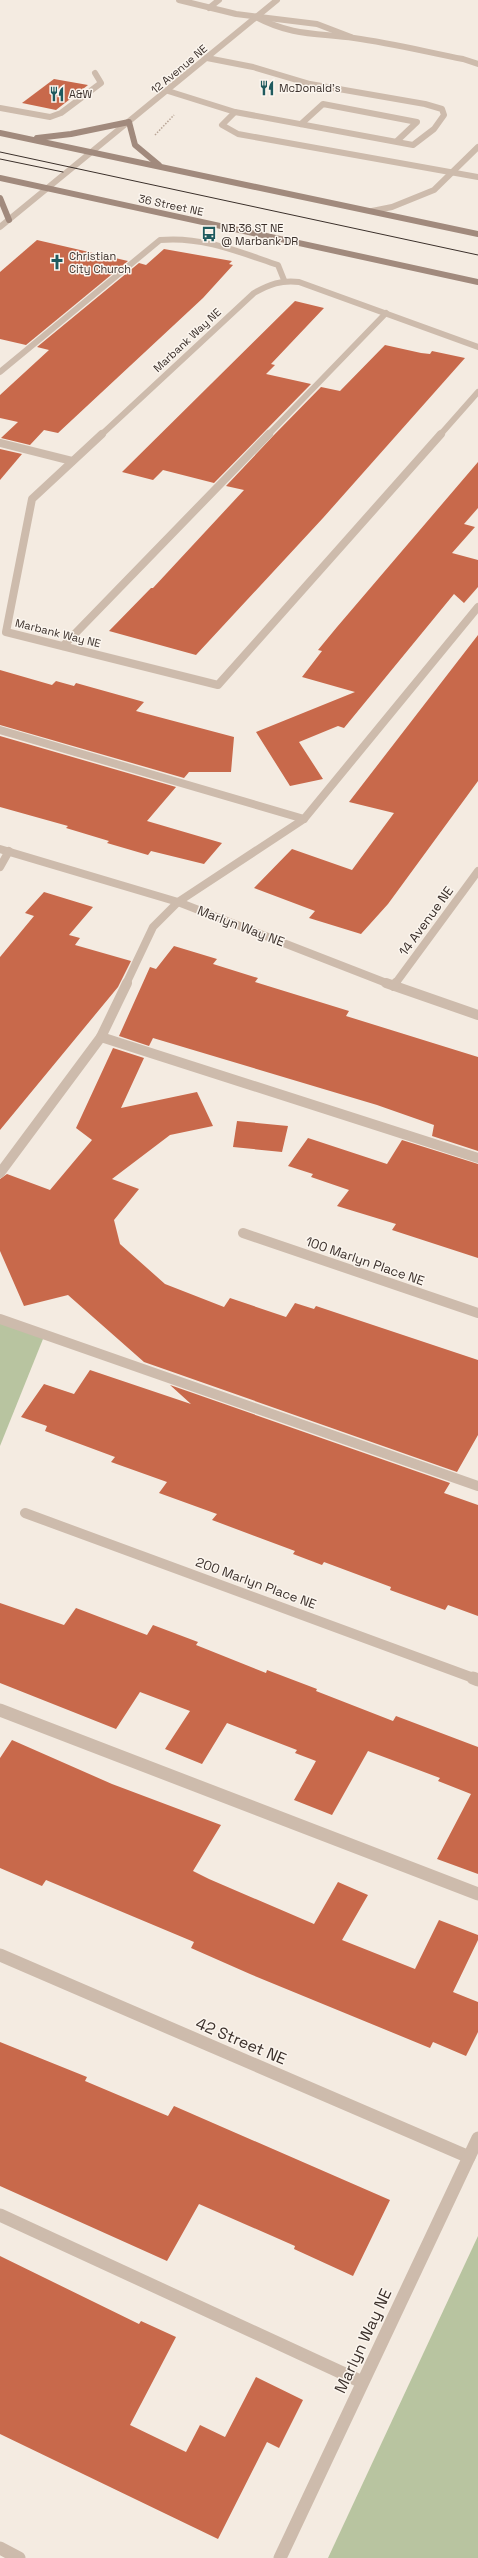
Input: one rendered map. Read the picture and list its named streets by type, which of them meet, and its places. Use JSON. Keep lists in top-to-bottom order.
{
  "streets": {
    "main road": ["36 Street NE"],
    "street": [
      "12 Avenue NE",
      "Marbank Way NE",
      "14 Avenue NE",
      "Marlyn Way NE",
      "100 Marlyn Place NE",
      "200 Marlyn Place NE",
      "42 Street NE"
    ]
  },
  "crossings": [
    ["12 Avenue NE", "36 Street NE"],
    ["14 Avenue NE", "Marlyn Way NE"],
    ["Marlyn Way NE", "42 Street NE"]
  ],
  "places": {
    "restaurant": ["McDonald's", "A&W"],
    "bus stop": ["NB 36 ST NE @ Marbank DR"],
    "church": ["Christian City Church"]
  }
}
